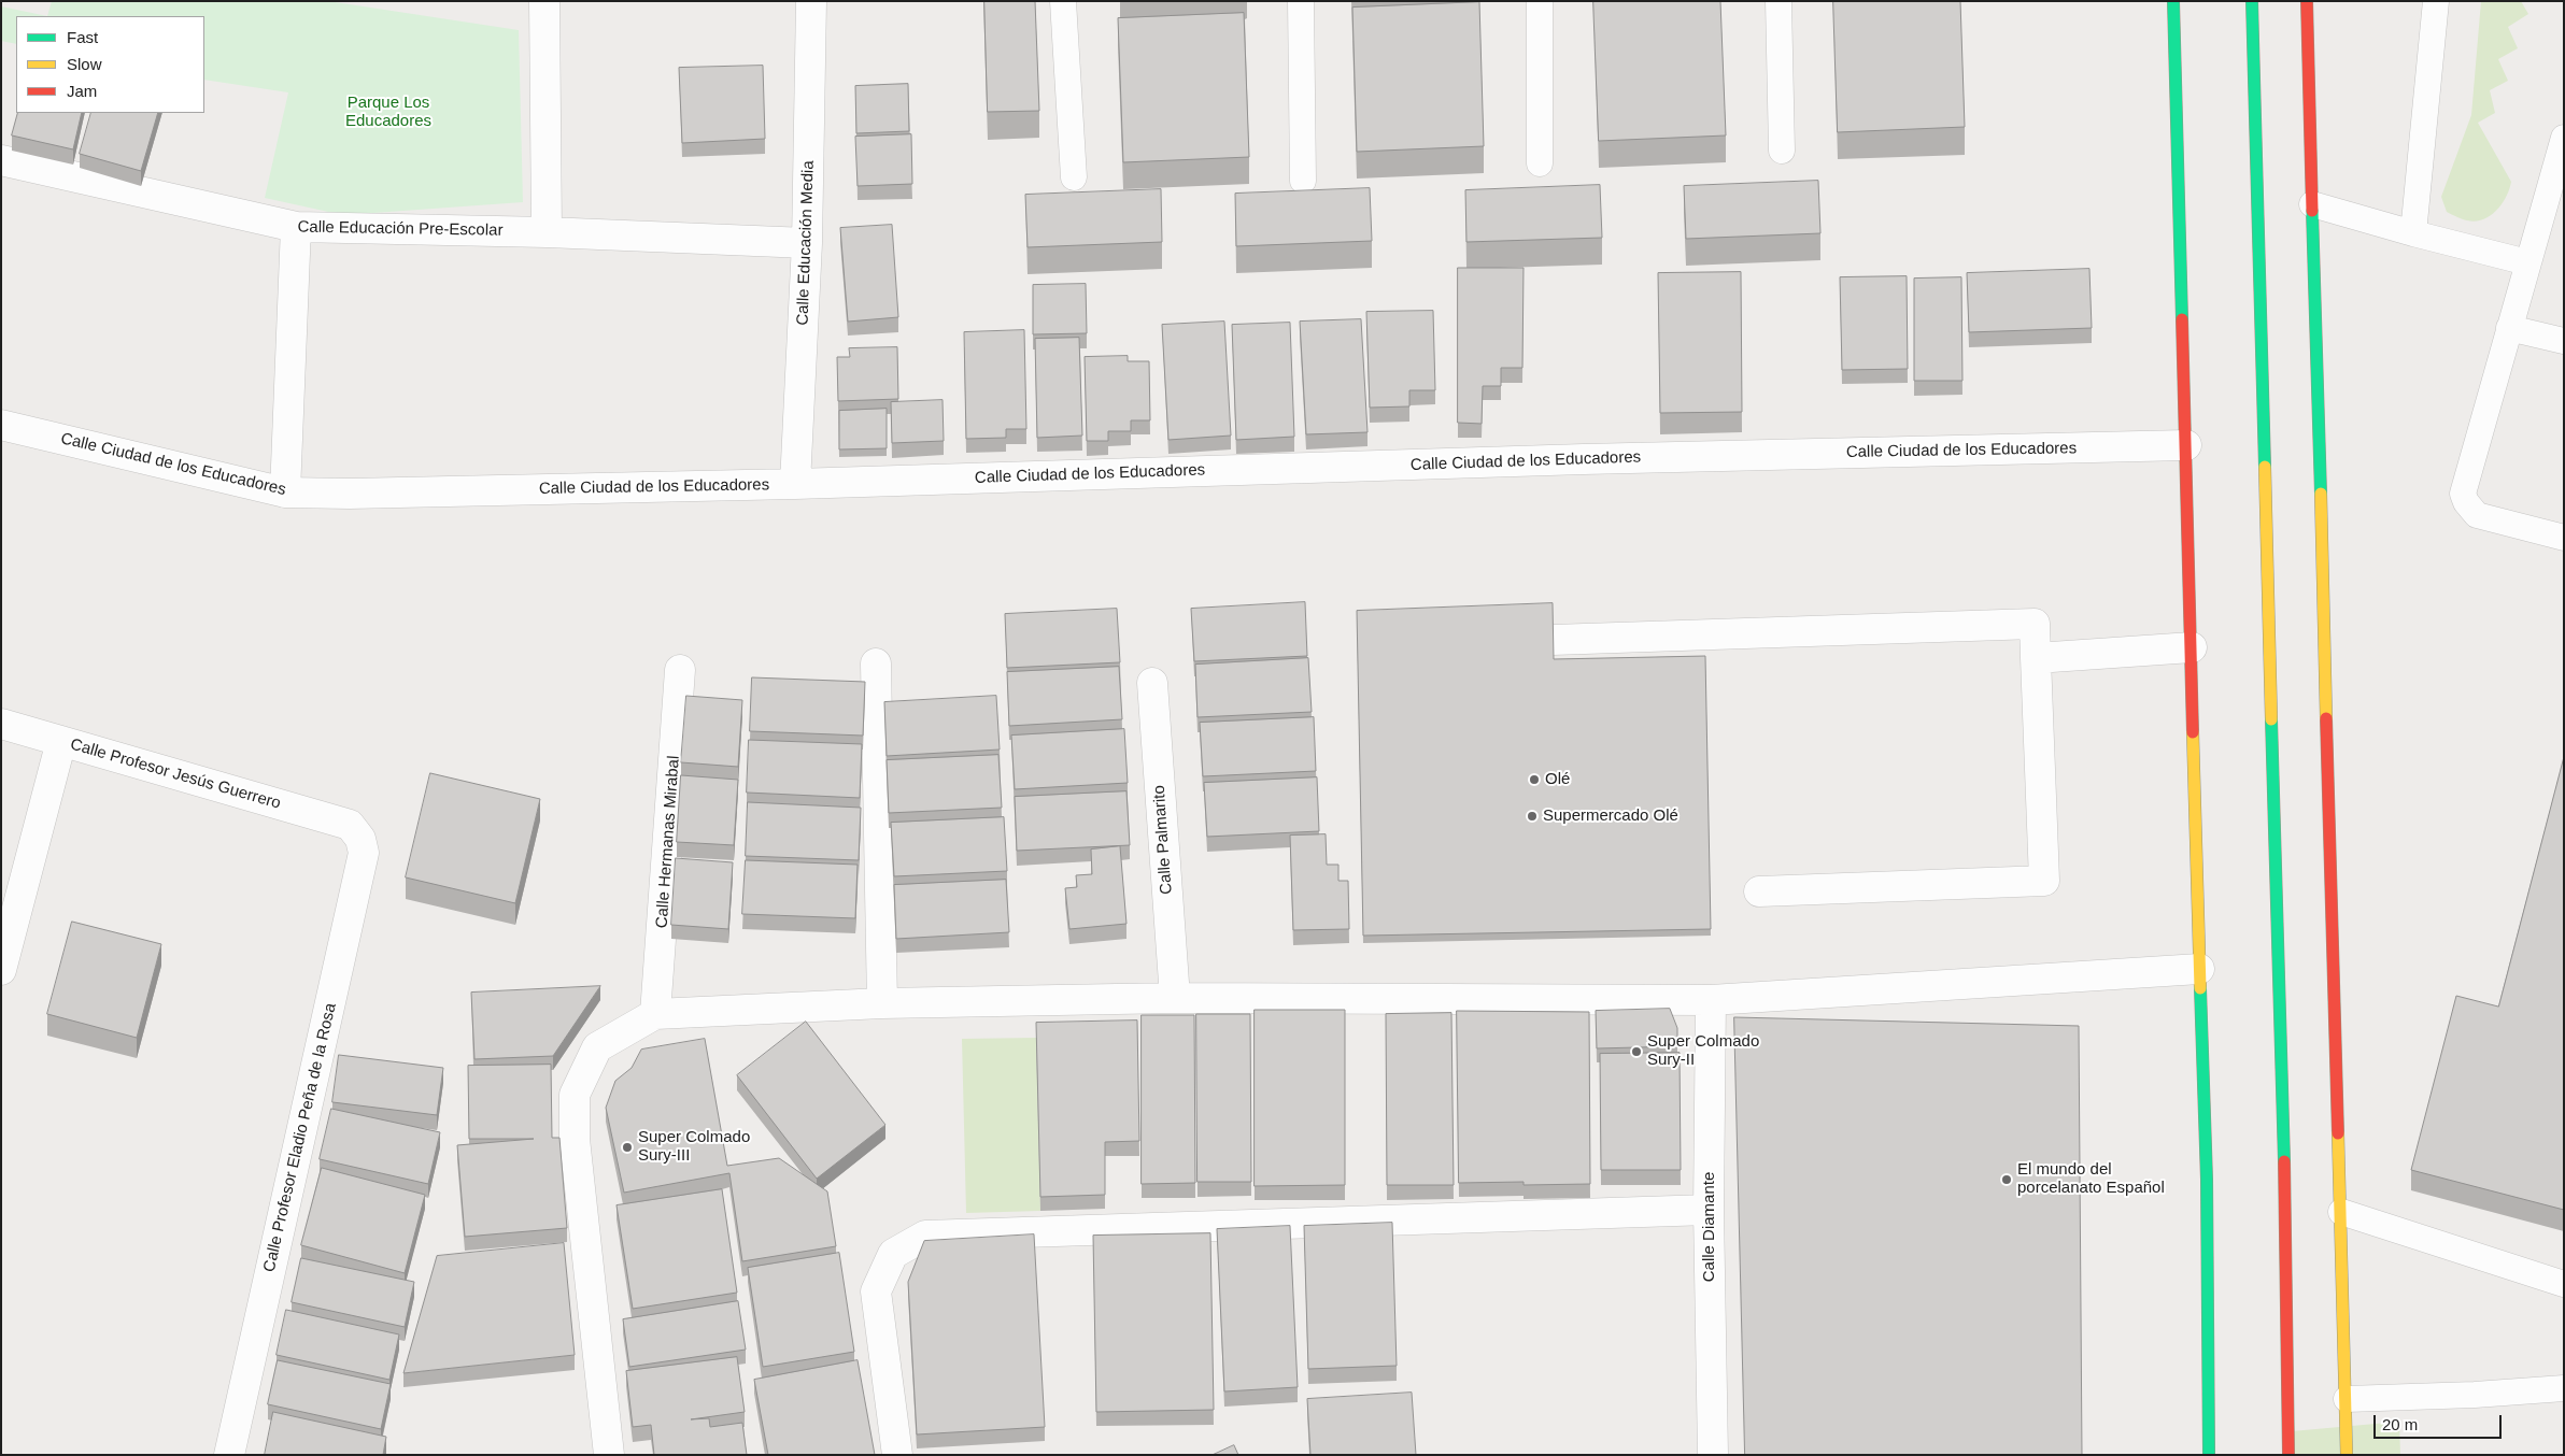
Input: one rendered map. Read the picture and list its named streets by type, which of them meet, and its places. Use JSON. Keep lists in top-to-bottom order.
{
  "streets": {
    "street": [
      "Calle Educación Pre-Escolar",
      "Calle Educación Media",
      "Calle Ciudad de los Educadores",
      "Calle Profesor Jesús Guerrero",
      "Calle Palmarito",
      "Calle Hermanas Mirabal",
      "Calle Profesor Eladio Peña de la Rosa",
      "Calle Diamante"
    ]
  },
  "crossings": [
    ["Calle Educación Pre-Escolar", "Calle Educación Media"],
    ["Calle Educación Media", "Calle Ciudad de los Educadores"],
    ["Calle Profesor Jesús Guerrero", "Calle Profesor Eladio Peña de la Rosa"]
  ],
  "parks": ["Parque Los Educadores"],
  "places": [
    "Olé",
    "Supermercado Olé",
    "Super Colmado Sury-II",
    "Super Colmado Sury-III",
    "El mundo del porcelanato Español"
  ],
  "legend": ["Fast", "Slow", "Jam"],
  "scale_bar": "20 m"
}
